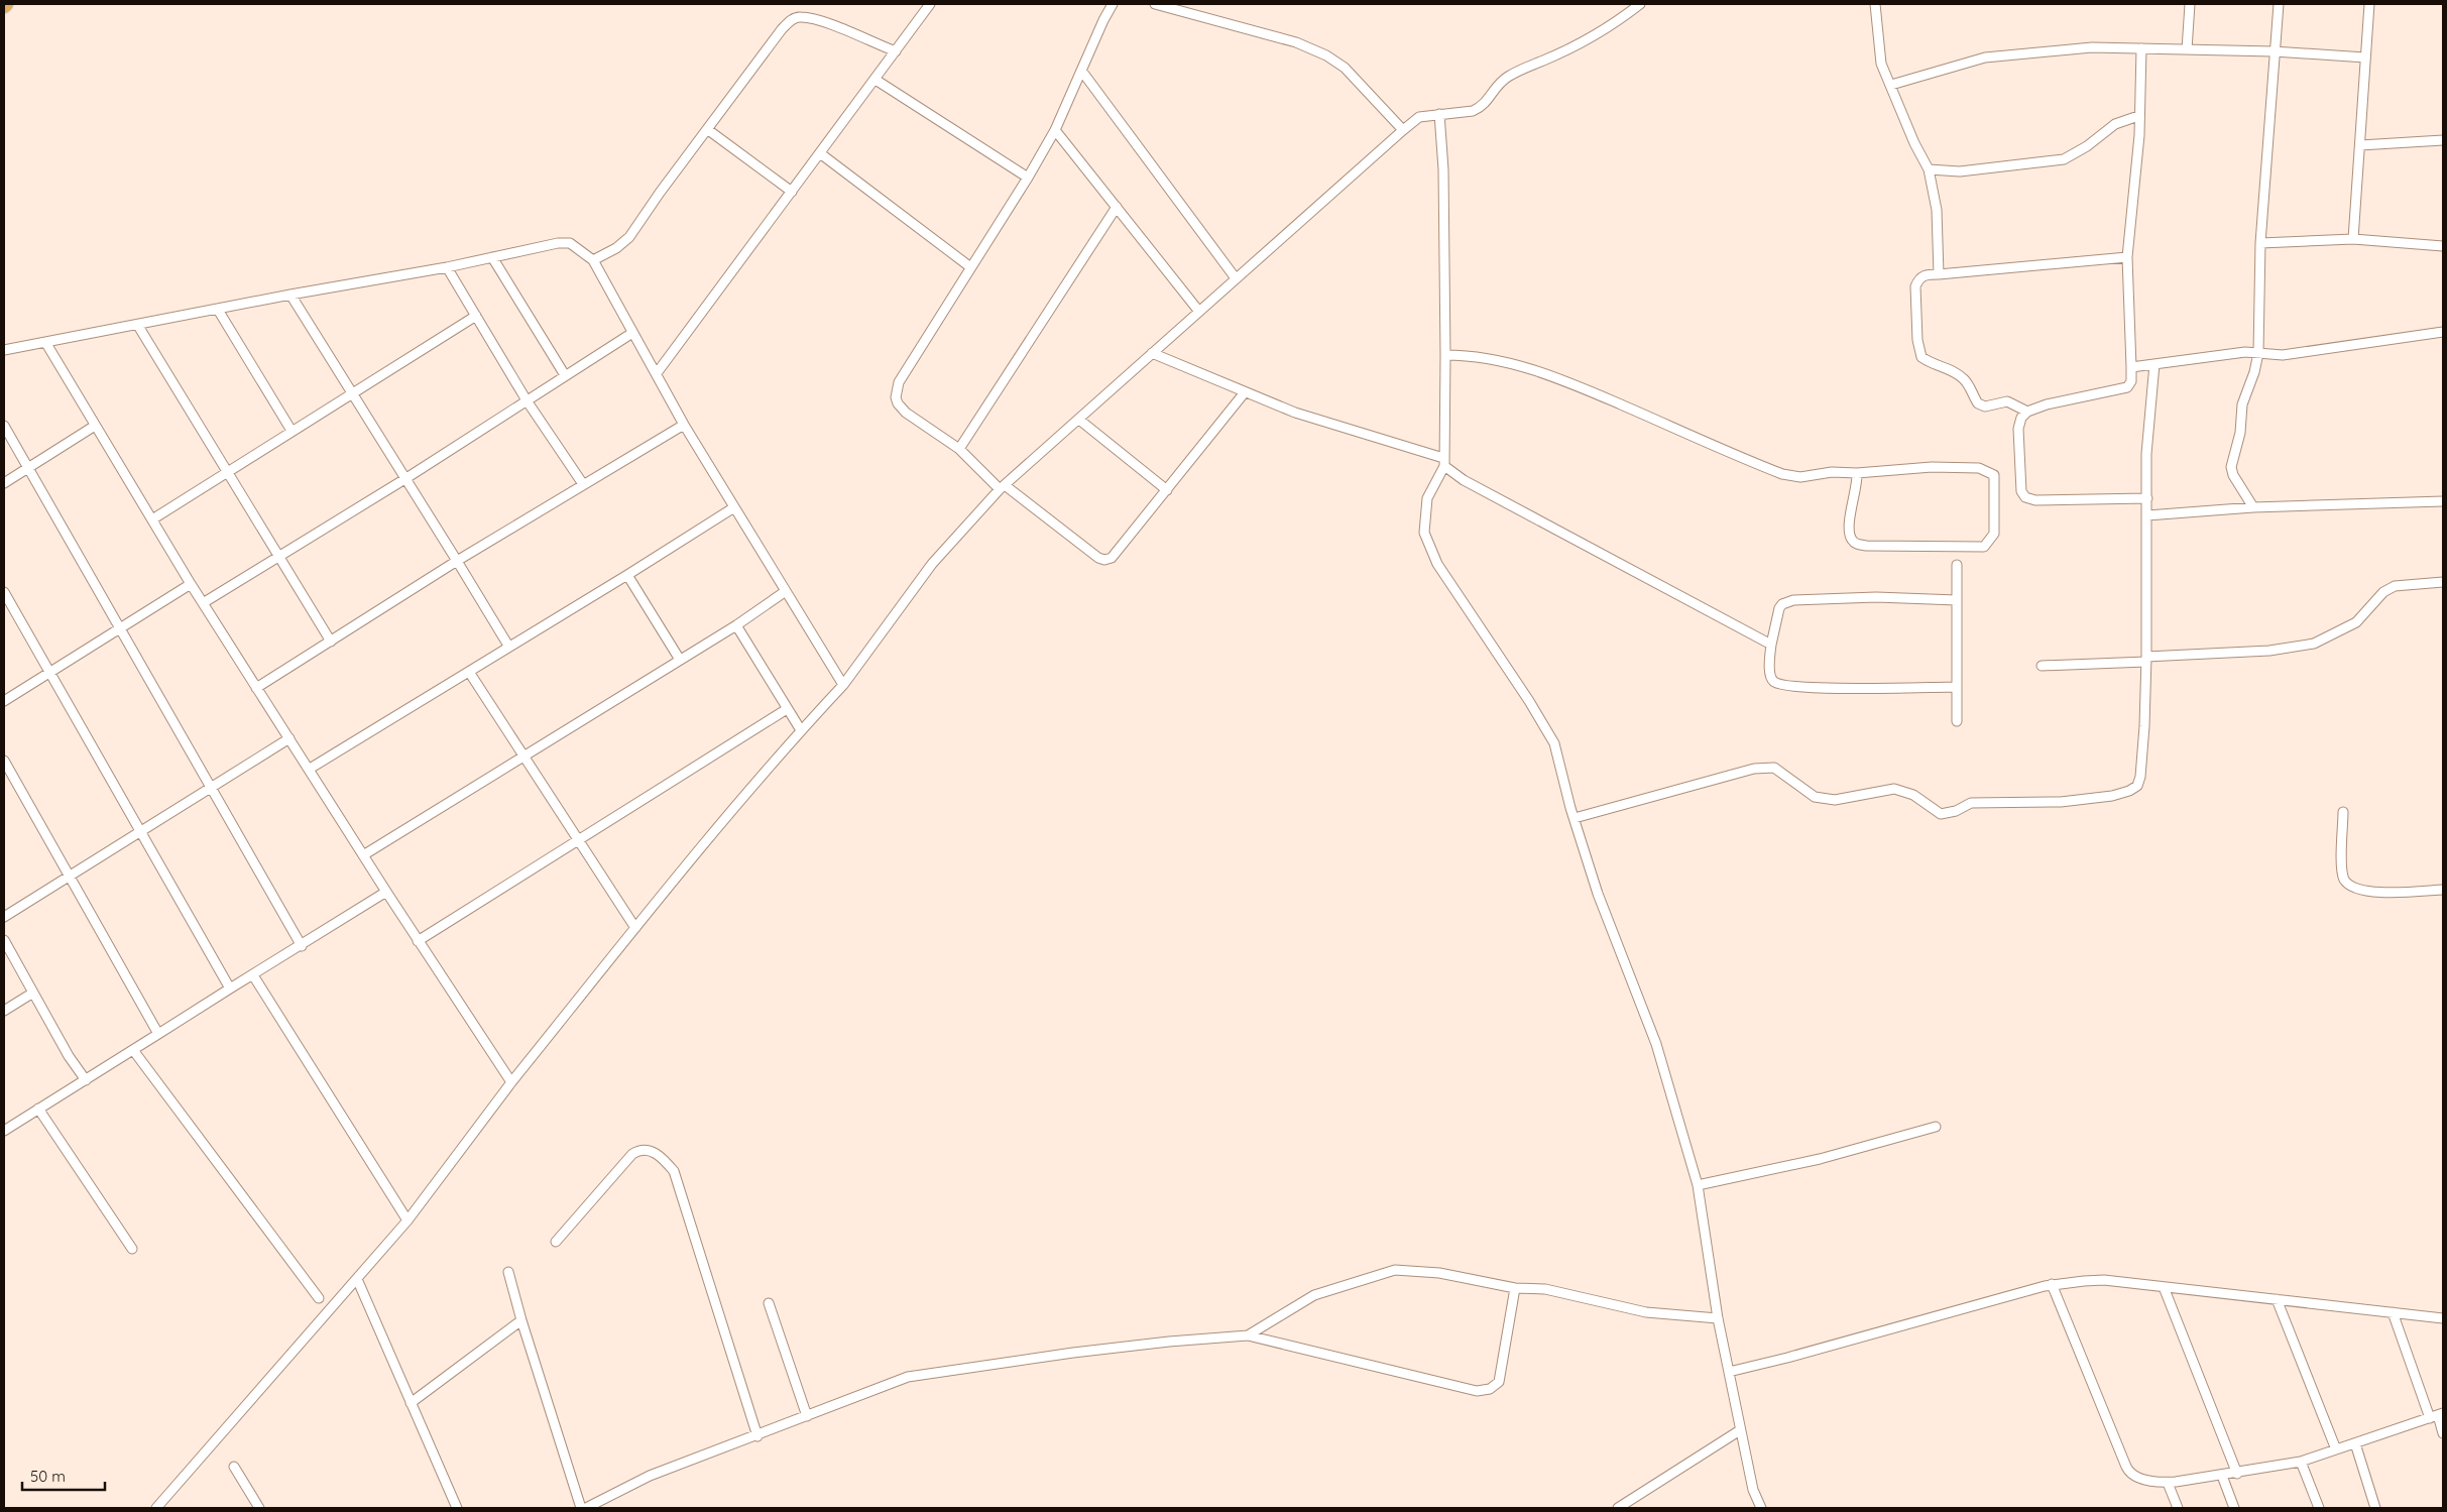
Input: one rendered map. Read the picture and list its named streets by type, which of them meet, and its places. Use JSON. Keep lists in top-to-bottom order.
{
  "scale_bar": "50 m"
}
